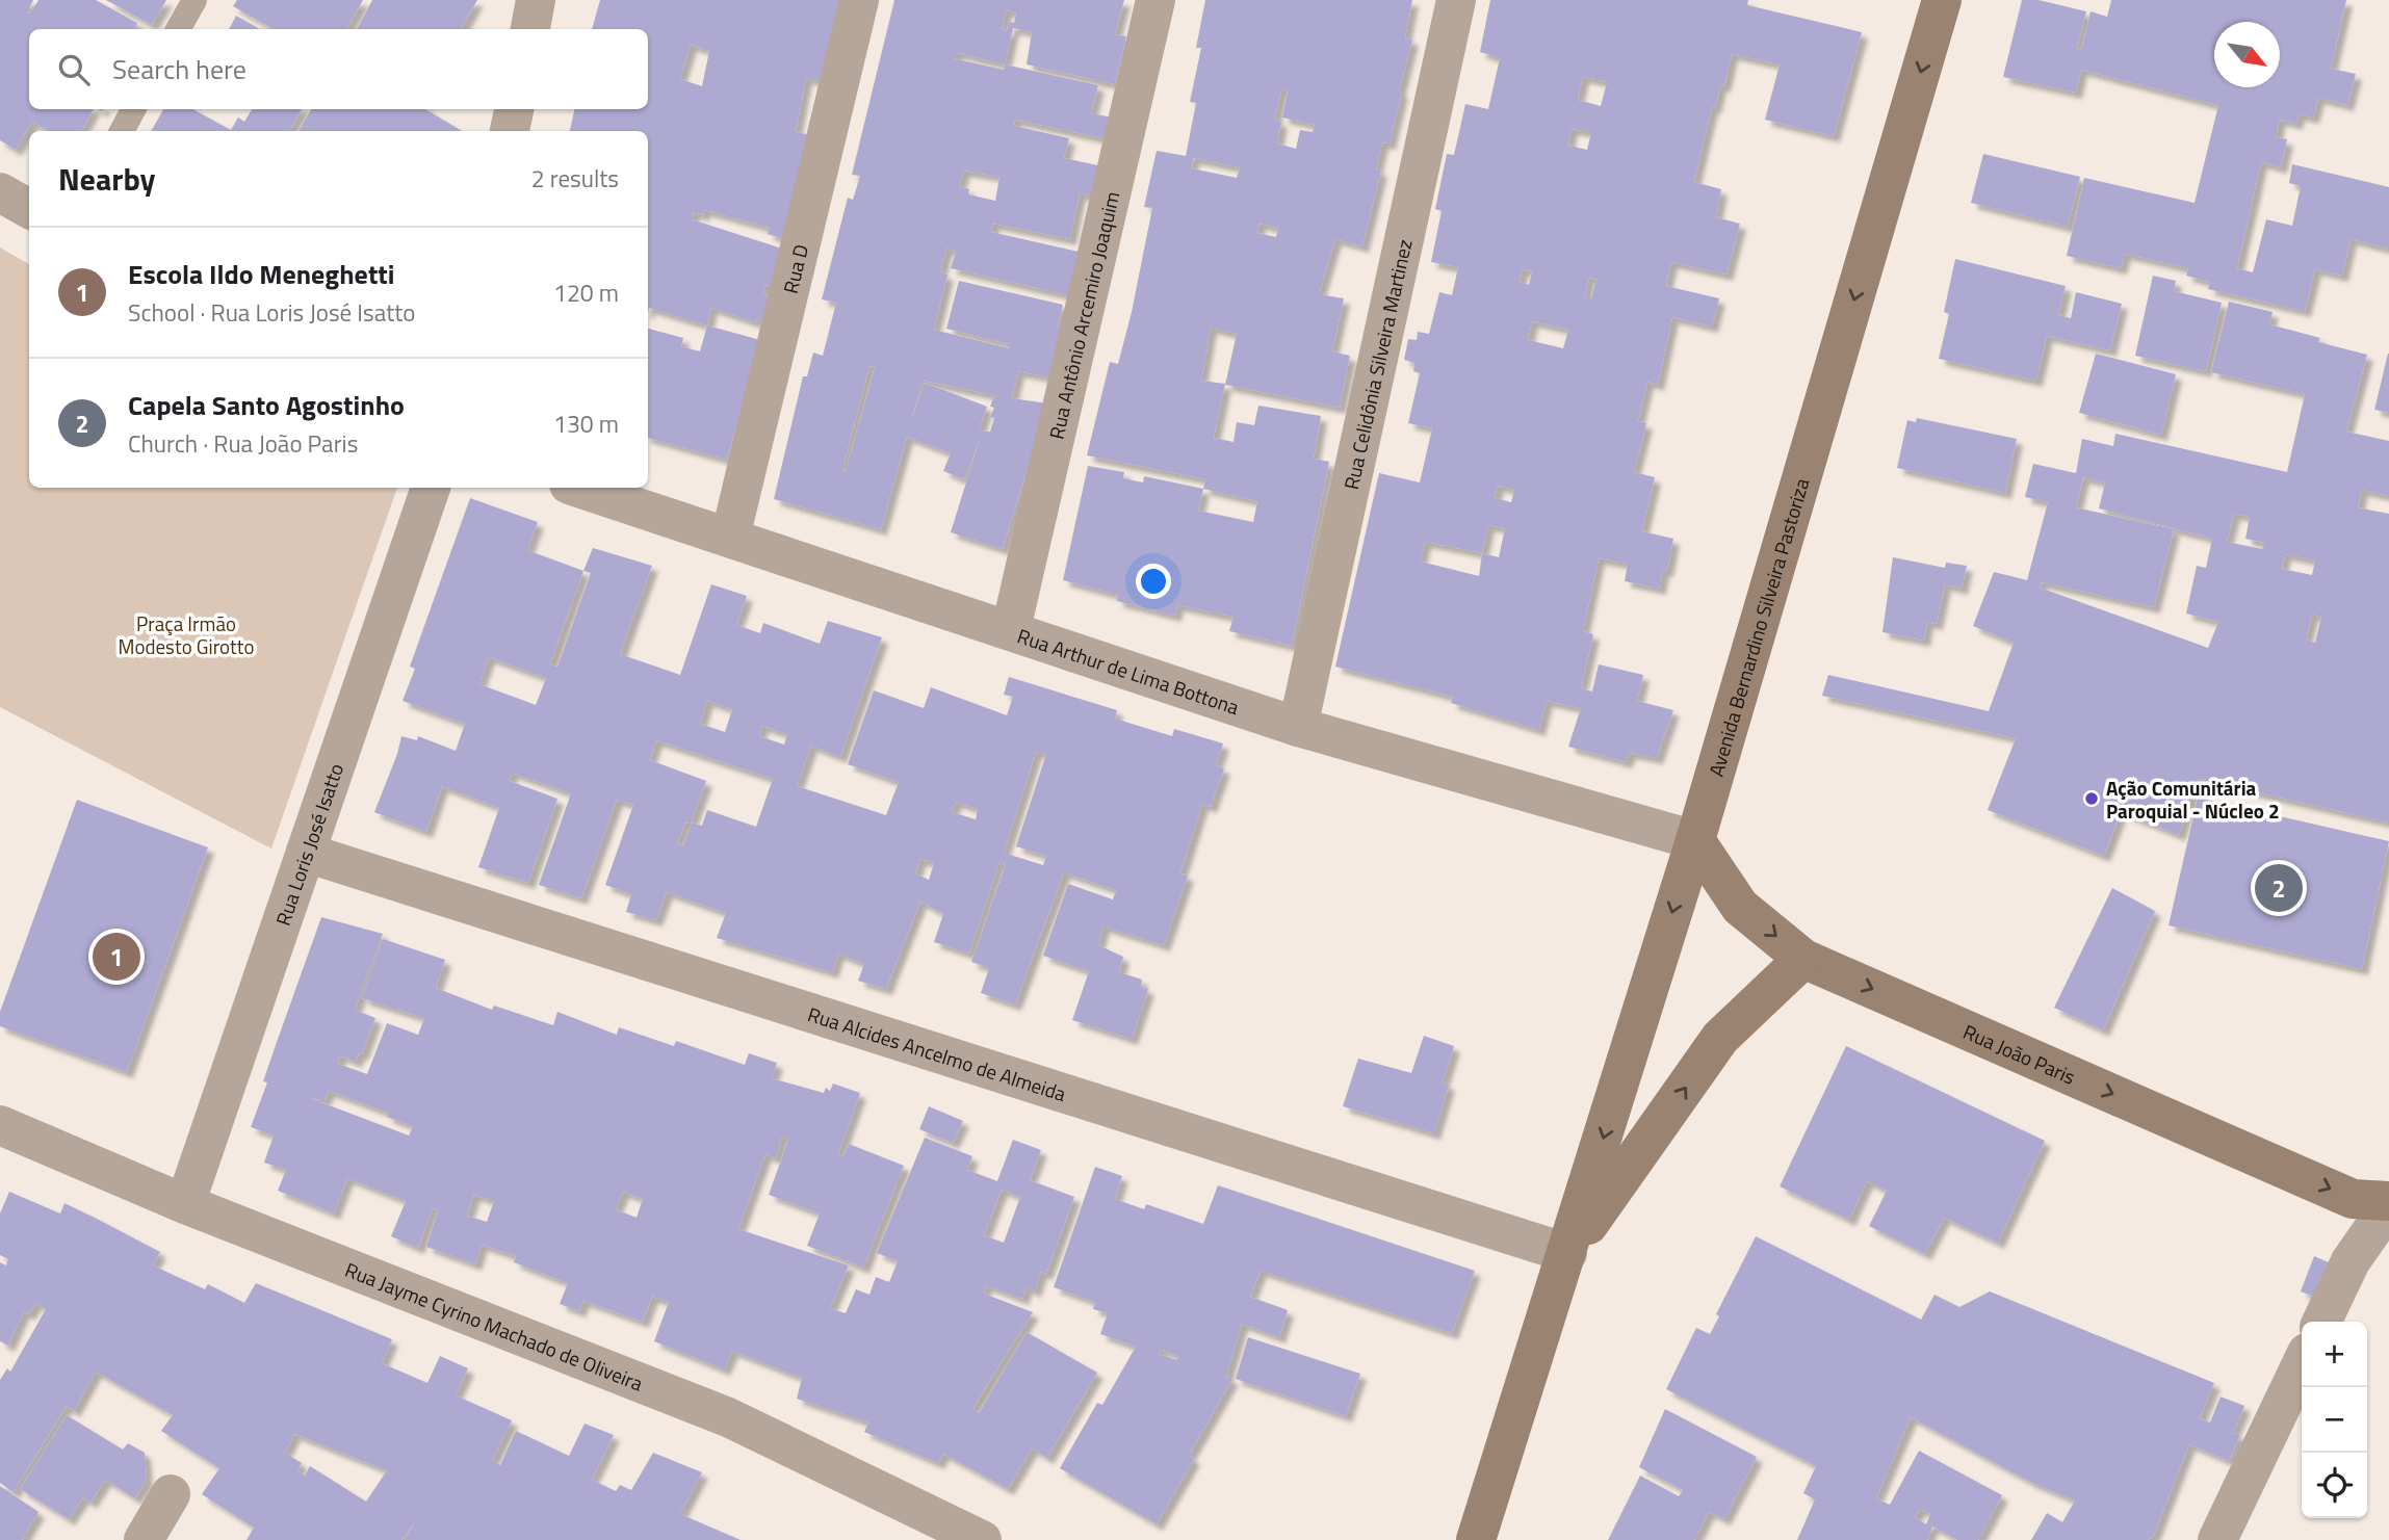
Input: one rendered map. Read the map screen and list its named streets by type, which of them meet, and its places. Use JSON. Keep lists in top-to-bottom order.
{
  "streets": {
    "main road": ["Avenida Bernardino Silveira Pastoriza", "Rua João Paris"],
    "street": [
      "Rua D",
      "Rua Antônio Arcemiro Joaquim",
      "Rua Celidônia Silveira Martinez",
      "Rua Arthur de Lima Bottona",
      "Rua Loris José Isatto",
      "Rua Alcides Ancelmo de Almeida",
      "Rua Jayme Cyrino Machado de Oliveira"
    ]
  },
  "crossings": [
    ["Rua D", "Rua Arthur de Lima Bottona"],
    ["Rua Antônio Arcemiro Joaquim", "Rua Arthur de Lima Bottona"],
    ["Rua Celidônia Silveira Martinez", "Rua Arthur de Lima Bottona"],
    ["Avenida Bernardino Silveira Pastoriza", "Rua Arthur de Lima Bottona"],
    ["Avenida Bernardino Silveira Pastoriza", "Rua Alcides Ancelmo de Almeida"],
    ["Avenida Bernardino Silveira Pastoriza", "Rua João Paris"],
    ["Rua Arthur de Lima Bottona", "Rua João Paris"],
    ["Rua Loris José Isatto", "Rua Alcides Ancelmo de Almeida"],
    ["Rua Loris José Isatto", "Rua Jayme Cyrino Machado de Oliveira"]
  ],
  "one_way": ["Rua João Paris"],
  "parks": ["Praça Irmão Modesto Girotto"],
  "places": ["Ação Comunitária Paroquial - Núcleo 2"],
  "north": "bottom right",
  "page": {
    "search": "Search here",
    "heading": ["Nearby", "2 results"],
    "list": [
      {
        "mark": "1",
        "name": "Escola Ildo Meneghetti",
        "note": "School · Rua Loris José Isatto",
        "value": "120 m"
      },
      {
        "mark": "2",
        "name": "Capela Santo Agostinho",
        "note": "Church · Rua João Paris",
        "value": "130 m"
      }
    ],
    "pins": ["2", "1"],
    "map_buttons": ["+", "−"]
  }
}
